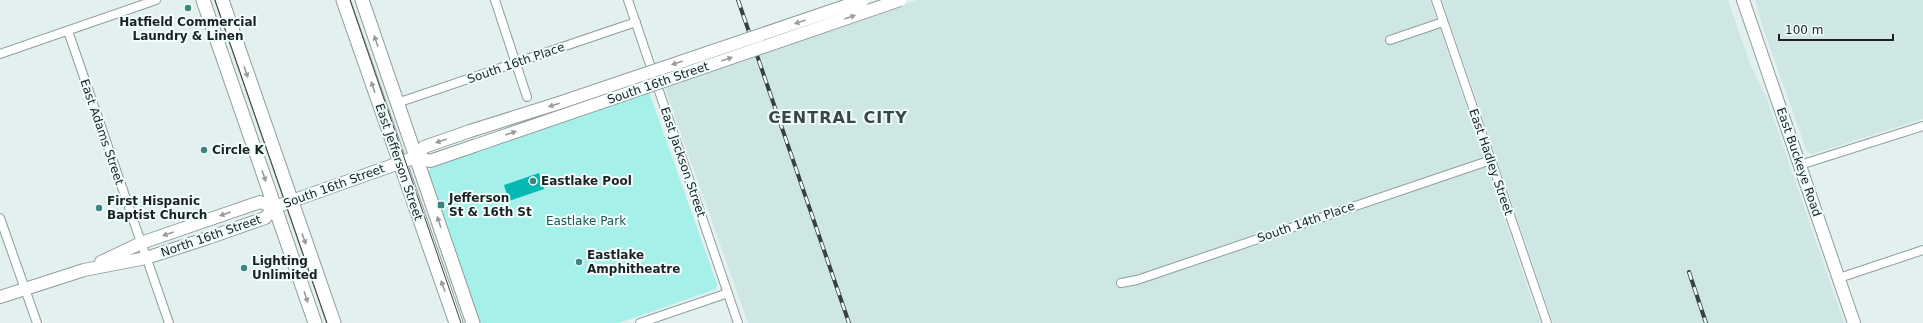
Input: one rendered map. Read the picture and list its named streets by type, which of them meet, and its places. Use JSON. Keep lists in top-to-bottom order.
{
  "streets": {
    "main road": [
      "South 16th Street",
      "East Jefferson Street",
      "East Buckeye Road",
      "North 16th Street"
    ],
    "street": [
      "South 16th Place",
      "East Adams Street",
      "East Jackson Street",
      "East Hadley Street",
      "South 14th Place"
    ]
  },
  "crossings": [
    ["South 16th Place", "East Jefferson Street"],
    ["South 16th Place", "East Jackson Street"],
    ["South 16th Street", "East Jefferson Street"],
    ["South 16th Street", "North 16th Street"],
    ["East Adams Street", "North 16th Street"],
    ["East Hadley Street", "South 14th Place"]
  ],
  "districts": ["CENTRAL CITY"],
  "parks": ["Eastlake Park"],
  "places": {
    "other": [
      "Hatfield Commercial Laundry & Linen",
      "Circle K",
      "Eastlake Pool",
      "First Hispanic Baptist Church",
      "Eastlake Amphitheatre",
      "Lighting Unlimited"
    ],
    "transit": ["Jefferson St & 16th St"]
  },
  "scale_bar": "100 m"
}
